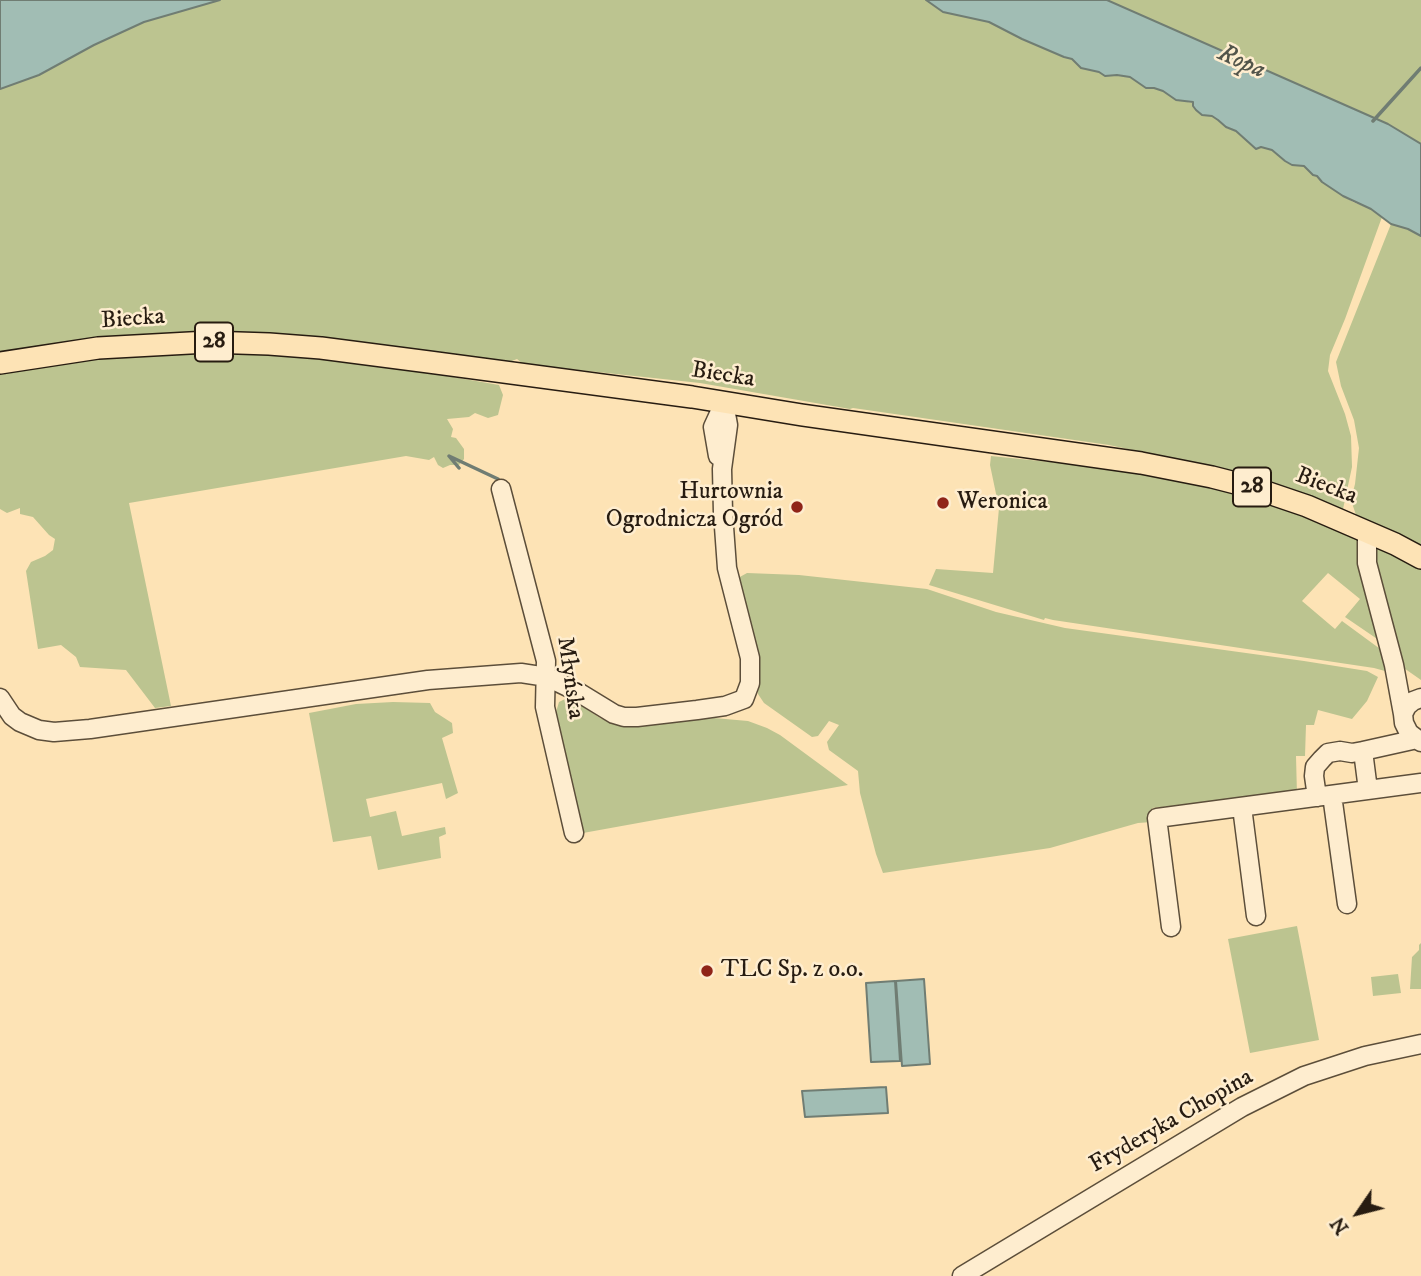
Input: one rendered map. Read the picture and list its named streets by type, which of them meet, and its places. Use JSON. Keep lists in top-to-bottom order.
{
  "streets": {
    "main road": ["Biecka", "28"],
    "street": ["Młyńska", "Fryderyka Chopina"]
  },
  "water": ["Ropa"],
  "places": ["Weronica", "Hurtownia Ogrodnicza Ogród", "TLC Sp. z o.o."],
  "north": "bottom left"
}
